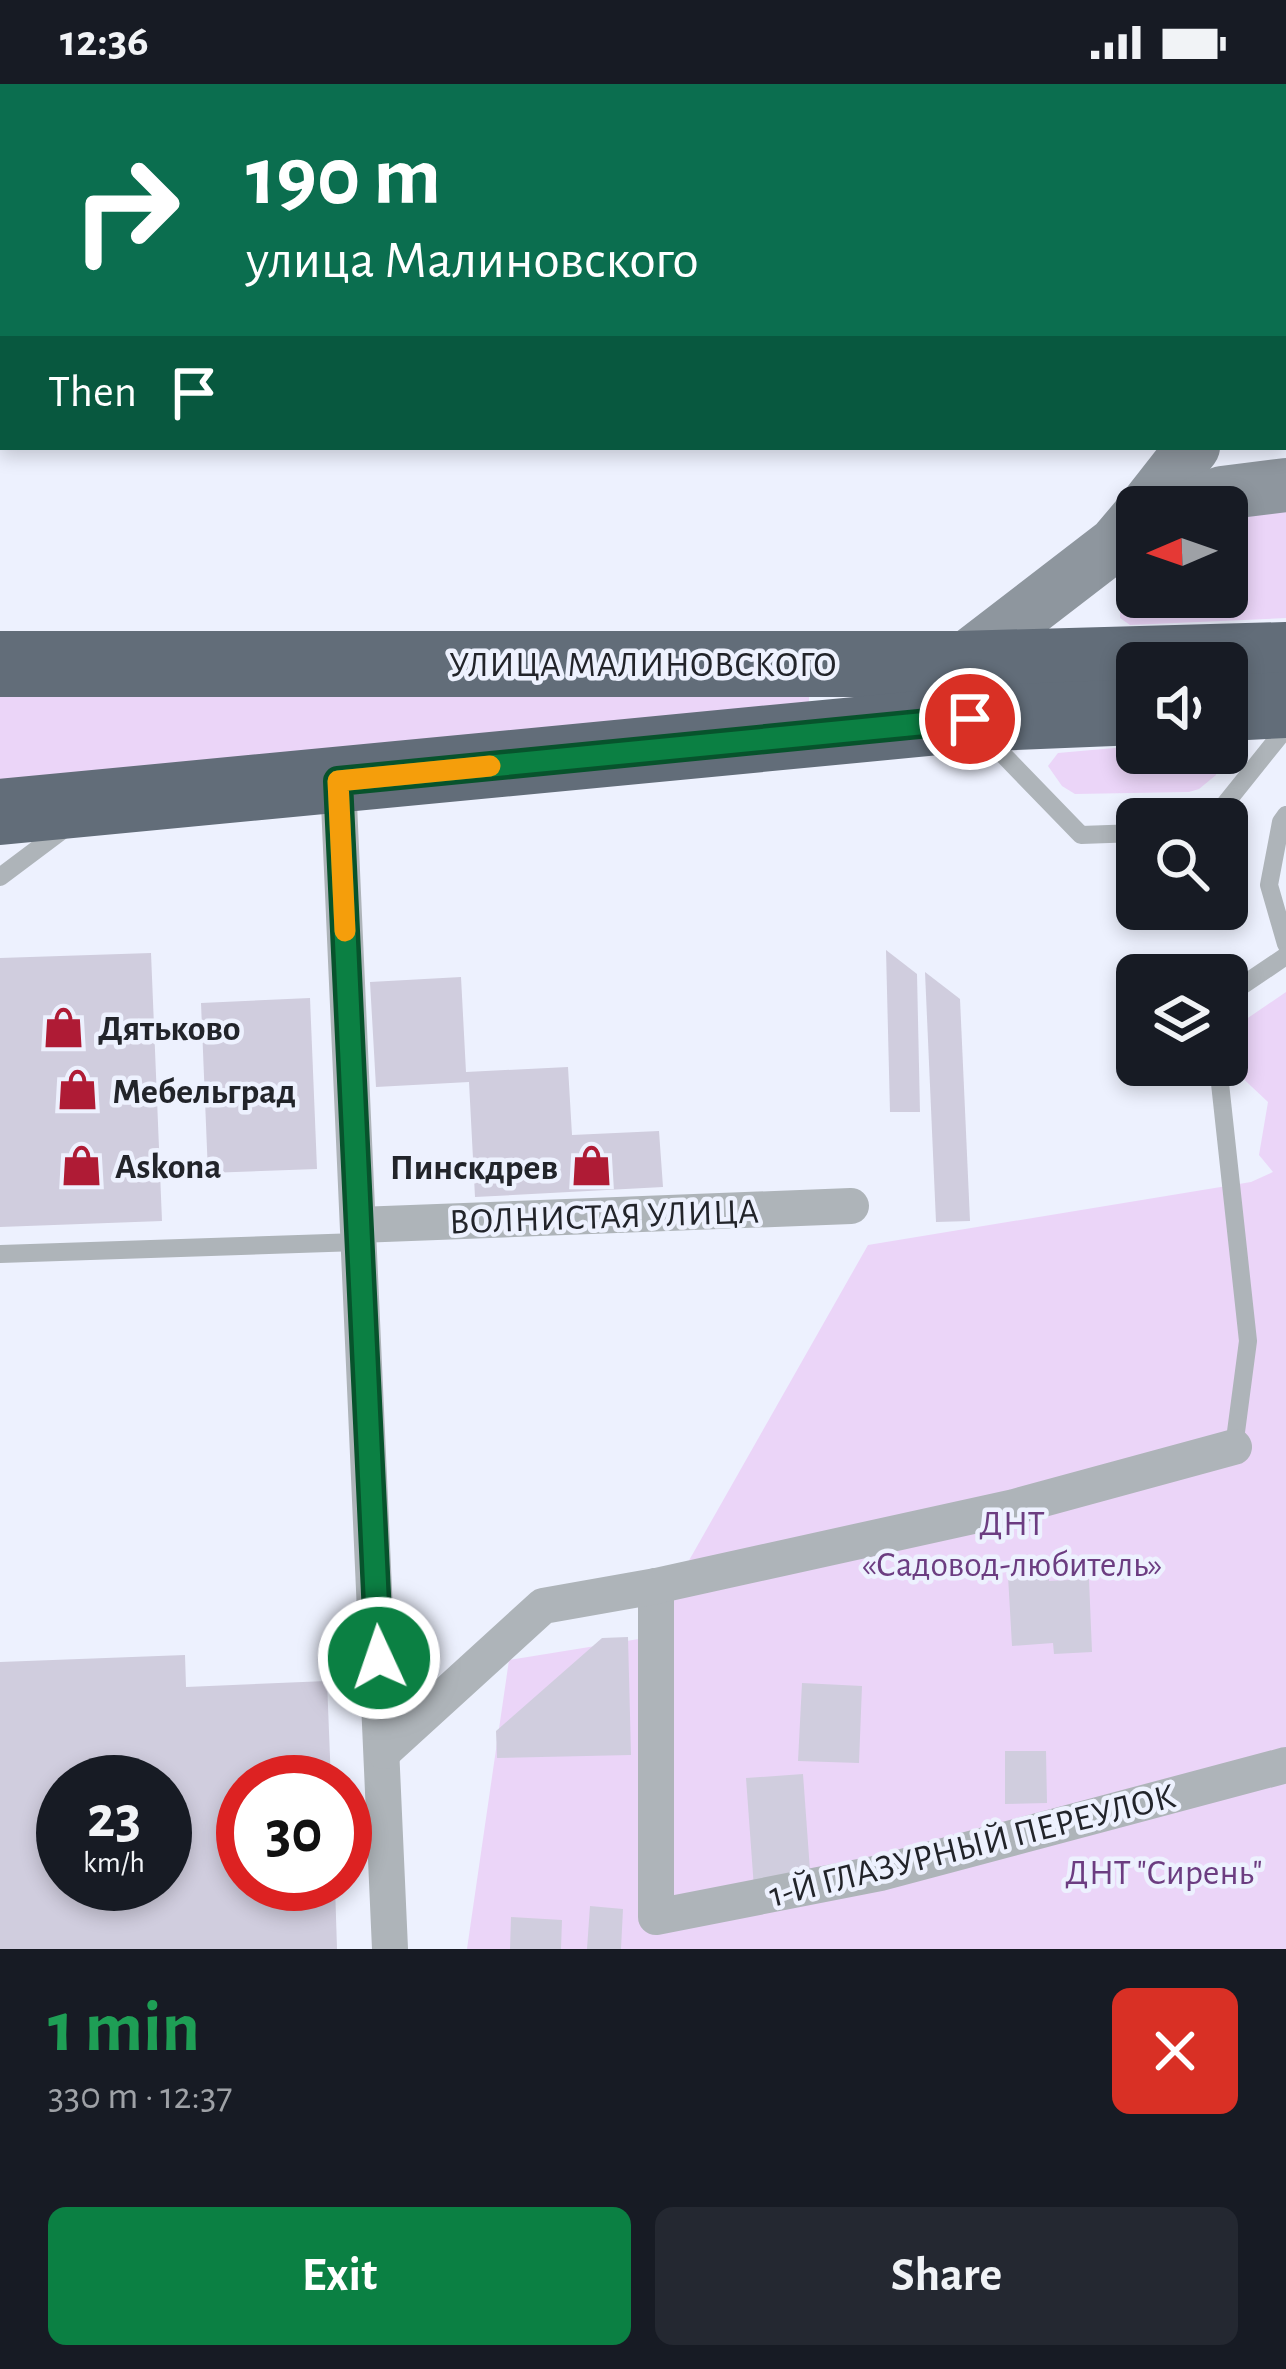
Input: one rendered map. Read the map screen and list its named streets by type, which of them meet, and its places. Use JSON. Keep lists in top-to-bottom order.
{
  "streets": {
    "highway": ["УЛИЦА МАЛИНОВСКОГО"],
    "street": ["ВОЛНИСТАЯ УЛИЦА", "1-Й ГЛАЗУРНЫЙ ПЕРЕУЛОК"]
  },
  "parks": ["ДНТ «Садовод-любитель»", "ДНТ \"Сирень\""],
  "places": {
    "shop": [
      "Дятьково",
      "Мебельград",
      "Askona",
      "Пинскдрев"
    ]
  },
  "north": "left",
  "page": {
    "status": "12:36",
    "turn": ["190 m", "улица Малиновского"],
    "then": "Then",
    "speed": "23 km/h",
    "limit": "30",
    "heading": ["1 min", "330 m · 12:37"],
    "buttons": ["Exit", "Share"]
  }
}
